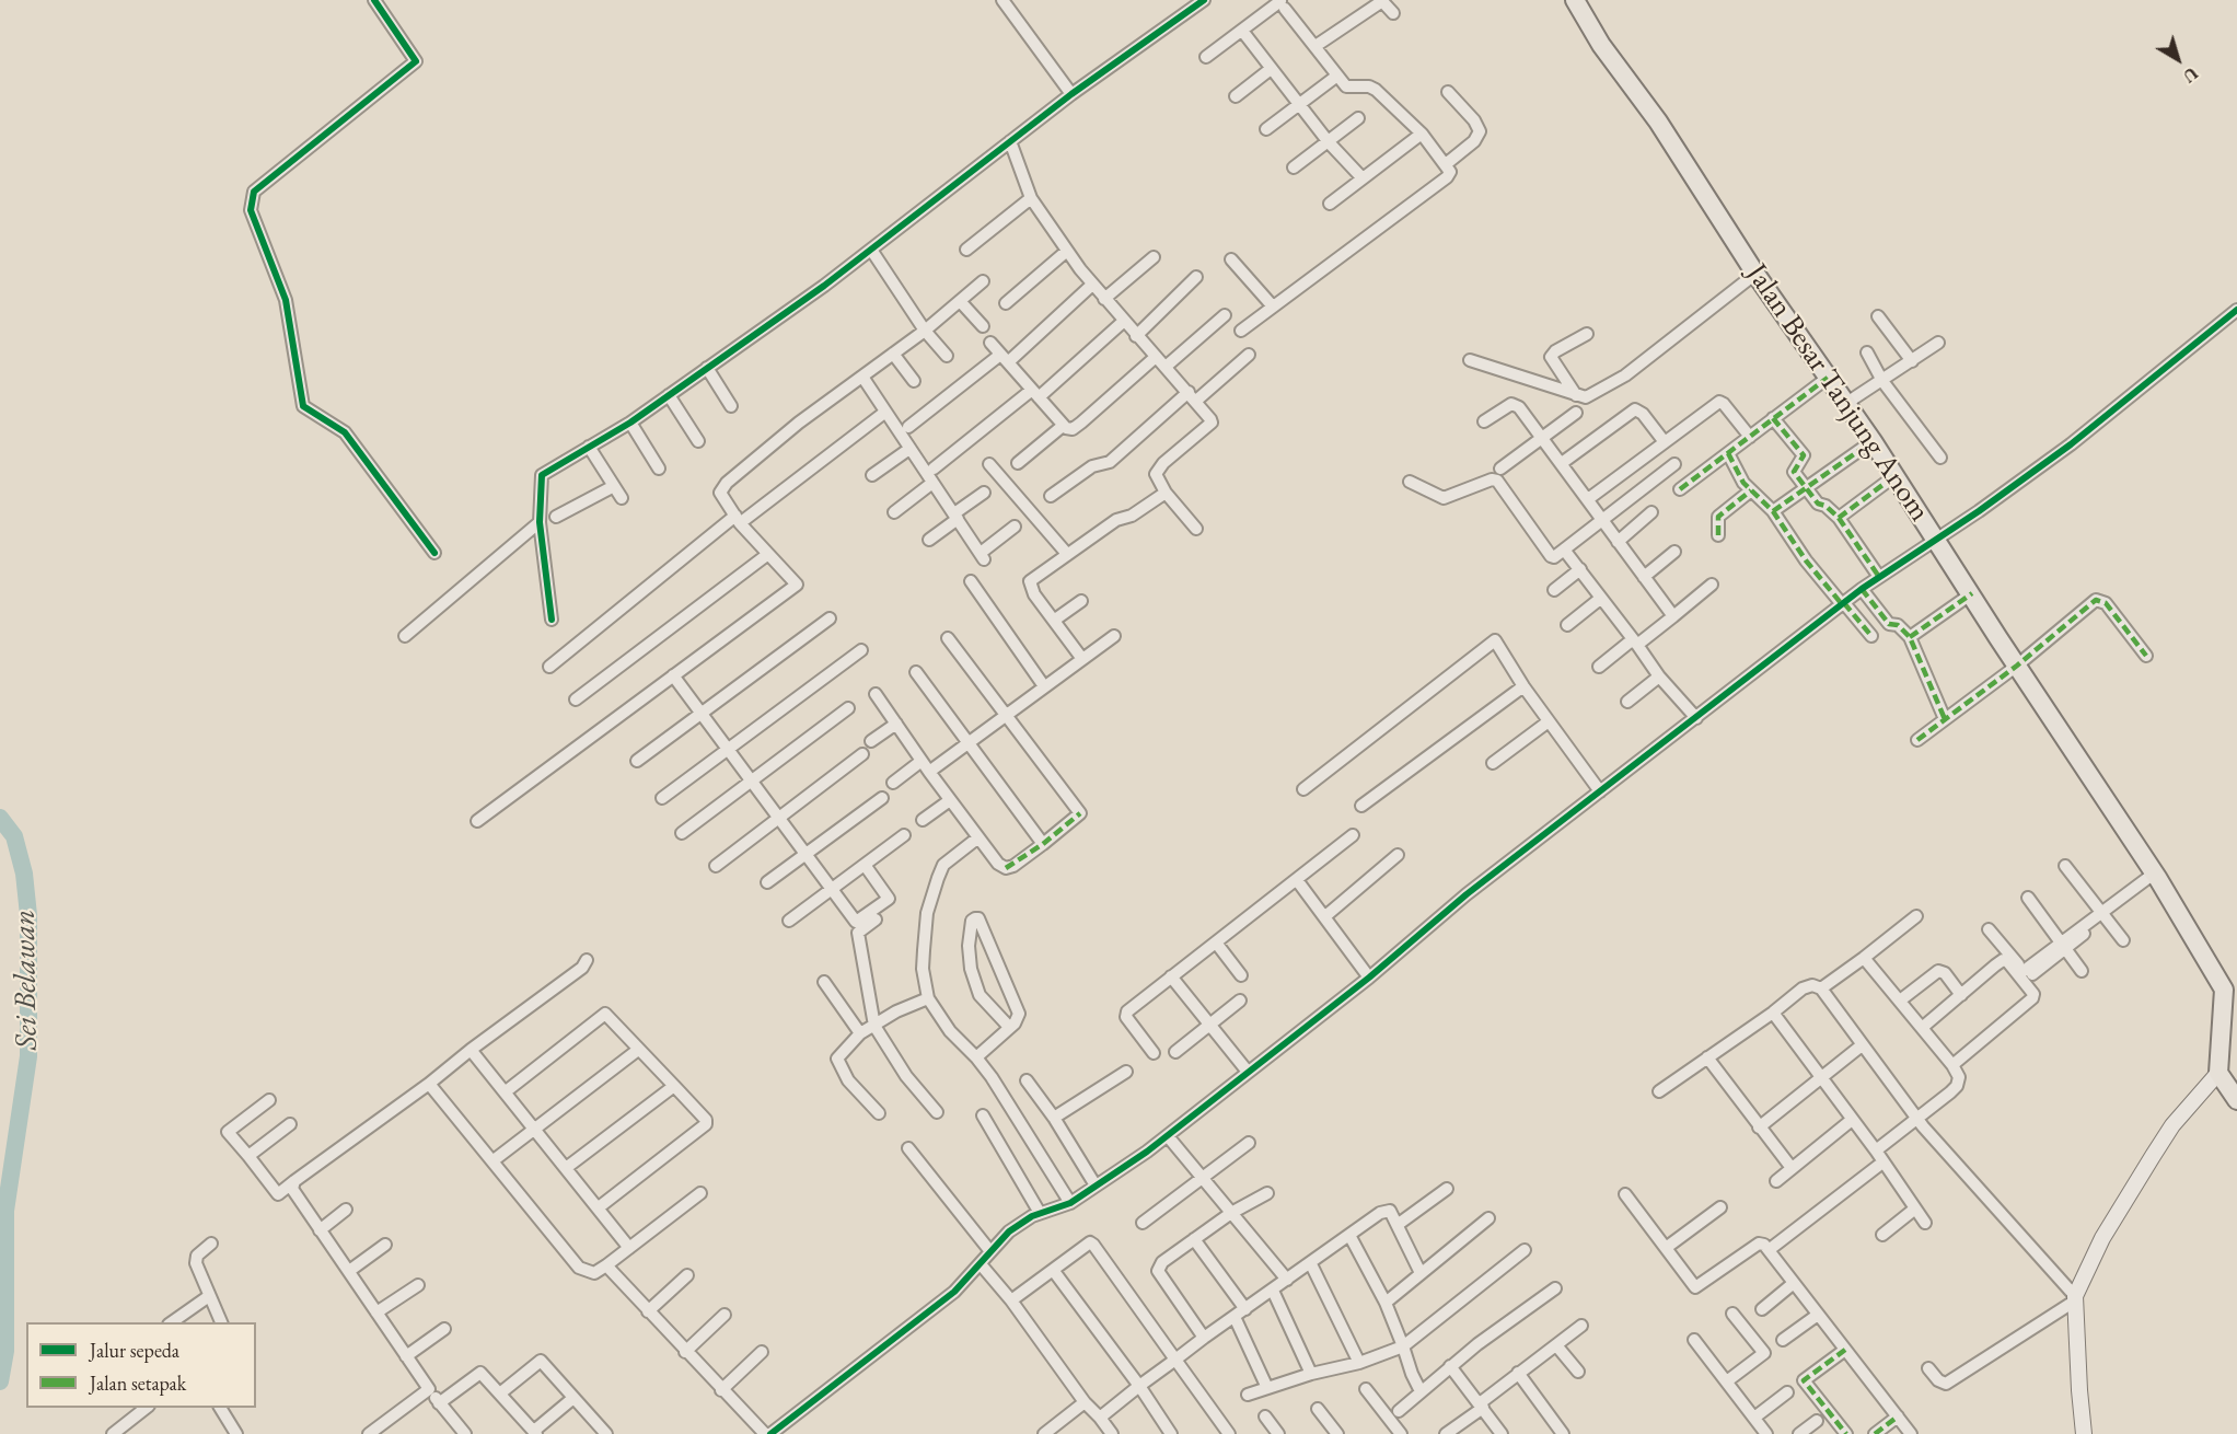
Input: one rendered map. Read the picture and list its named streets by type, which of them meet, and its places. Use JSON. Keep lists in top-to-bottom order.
{
  "streets": {
    "main road": ["Jalan Besar Tanjung Anom"]
  },
  "water": ["Sei Belawan"],
  "legend": ["Jalur sepeda", "Jalan setapak"],
  "north": "bottom right"
}
